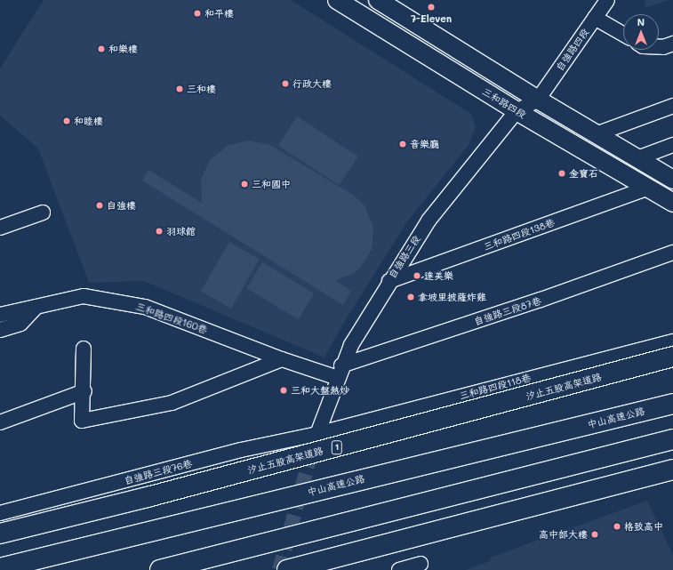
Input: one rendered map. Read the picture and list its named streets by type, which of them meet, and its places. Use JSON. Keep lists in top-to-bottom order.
{
  "streets": {
    "highway": ["汐止五股高架道路", "中山高速公路", "1"],
    "main road": ["三和路四段"],
    "street": [
      "自強路四段",
      "三和路四段138巷",
      "自強路三段",
      "自強路三段87巷",
      "三和路四段160巷",
      "三和路四段118巷",
      "自強路三段76巷"
    ]
  },
  "crossings": [
    ["自強路四段", "三和路四段"],
    ["自強路四段", "自強路三段"],
    ["三和路四段", "三和路四段138巷"],
    ["三和路四段", "自強路三段"],
    ["三和路四段138巷", "自強路三段"],
    ["自強路三段", "自強路三段87巷"],
    ["自強路三段", "三和路四段160巷"],
    ["自強路三段", "三和路四段118巷"],
    ["自強路三段", "自強路三段76巷"],
    ["自強路三段87巷", "三和路四段160巷"],
    ["三和路四段118巷", "自強路三段76巷"]
  ],
  "places": [
    "7-Eleven",
    "和平樓",
    "和樂樓",
    "行政大樓",
    "三和樓",
    "和睦樓",
    "音樂廳",
    "金寶石",
    "三和國中",
    "自強樓",
    "羽球館",
    "達美樂",
    "拿坡里披薩炸雞",
    "三和大盤熱炒",
    "格致高中",
    "高中部大樓"
  ],
  "north": "top"
}
